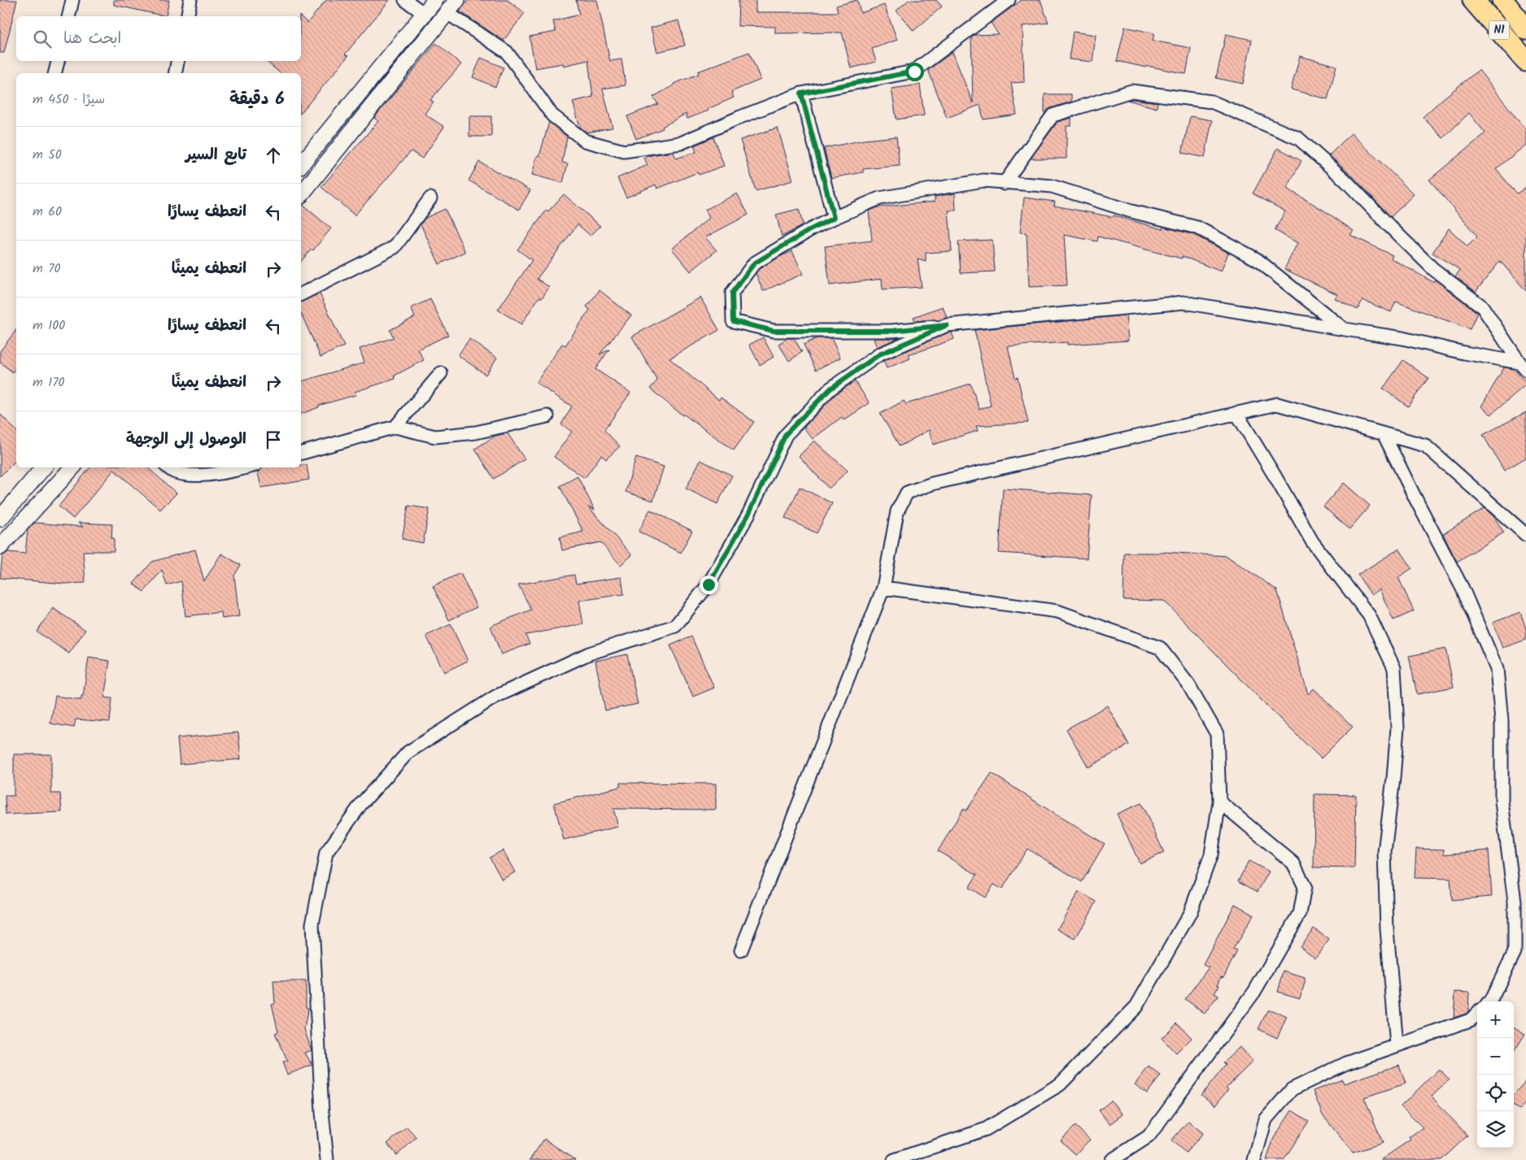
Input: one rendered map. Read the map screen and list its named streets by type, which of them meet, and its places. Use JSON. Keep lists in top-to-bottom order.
{
  "streets": {
    "highway": ["N1"]
  },
  "page": {
    "search": "ابحث هنا",
    "heading": ["6 دقيقة", "سيرًا · 450 m"],
    "list": [
      ["تابع السير", "50 m"],
      ["انعطف يسارًا", "60 m"],
      ["انعطف يمينًا", "70 m"],
      ["انعطف يسارًا", "100 m"],
      ["انعطف يمينًا", "170 m"],
      "الوصول إلى الوجهة"
    ],
    "map_buttons": ["+", "−"]
  }
}
